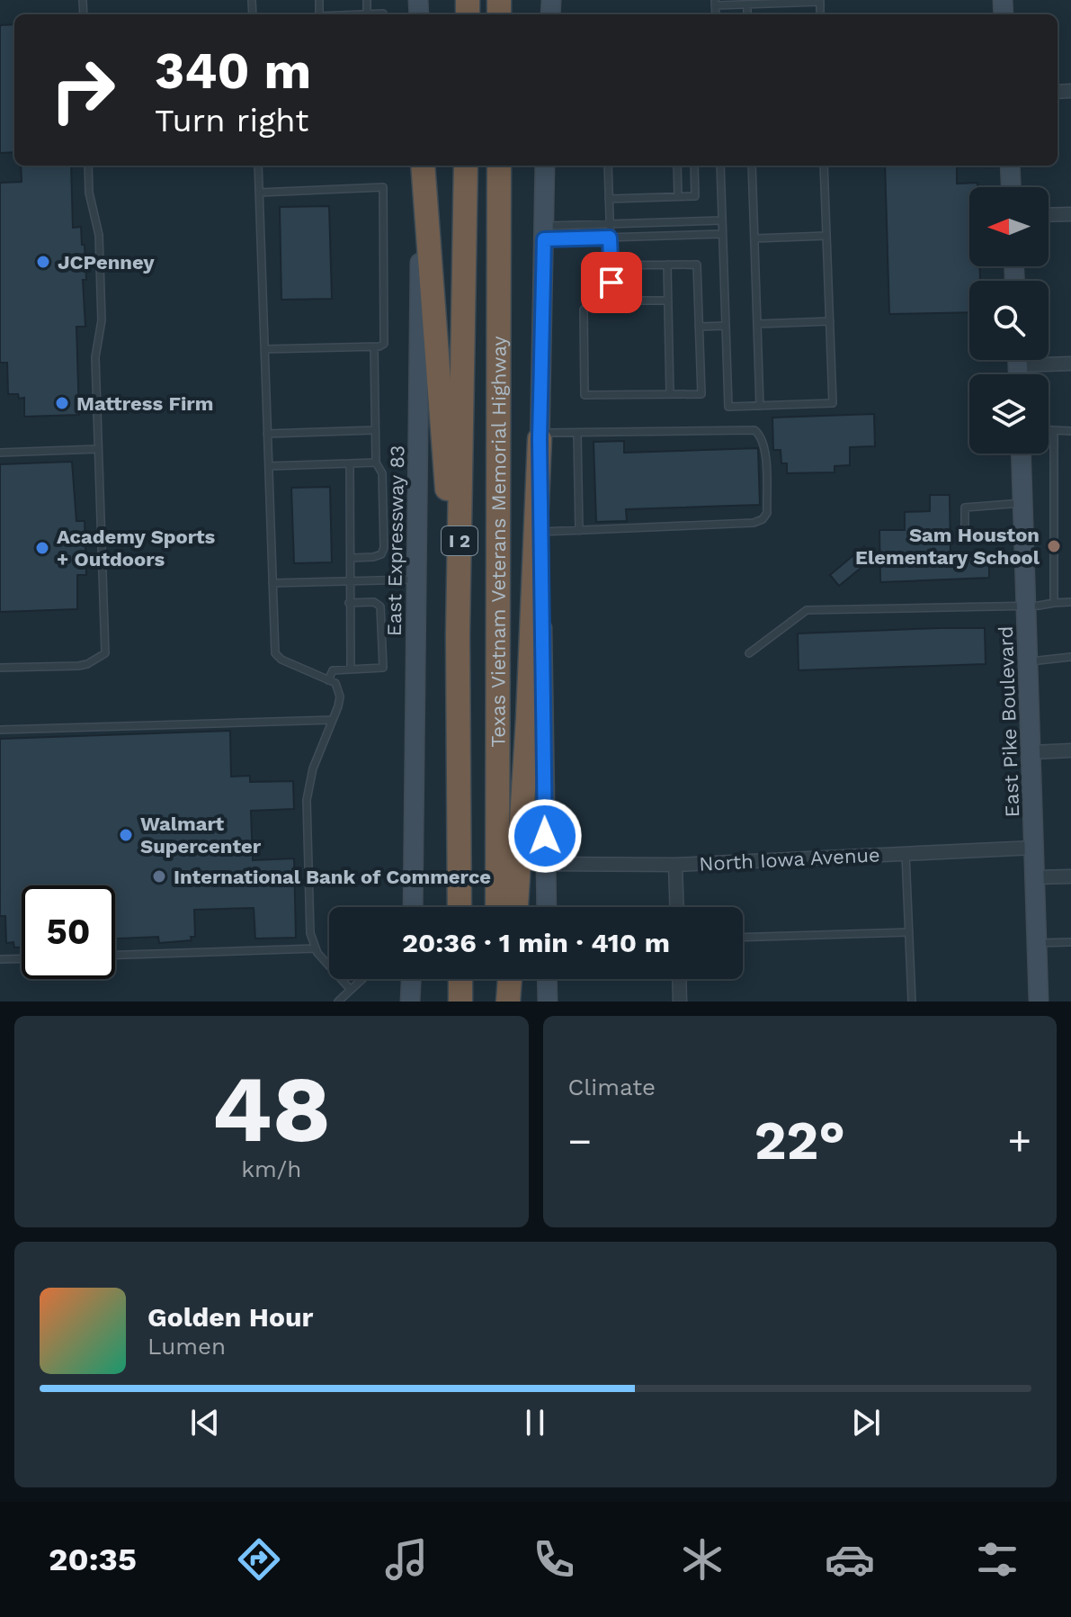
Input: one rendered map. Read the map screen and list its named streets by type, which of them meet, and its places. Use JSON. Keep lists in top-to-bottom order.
{
  "streets": {
    "highway": ["I 2", "Texas Vietnam Veterans Memorial Highway"],
    "main road": ["East Expressway 83", "East Pike Boulevard"],
    "street": ["North Iowa Avenue"]
  },
  "crossings": [
    ["East Pike Boulevard", "North Iowa Avenue"]
  ],
  "places": [
    "JCPenney",
    "Mattress Firm",
    "Sam Houston Elementary School",
    "Academy Sports + Outdoors",
    "Walmart Supercenter",
    "International Bank of Commerce"
  ],
  "north": "left",
  "page": {
    "turn": ["340 m", "Turn right"],
    "limit": "50",
    "trip": "20:36 · 1 min · 410 m",
    "tile": [
      ["48", "km/h"],
      "Climate"
    ],
    "heat": ["−", "22°", "+"],
    "song": ["Golden Hour", "Lumen"],
    "tabs": "20:35"
  }
}
